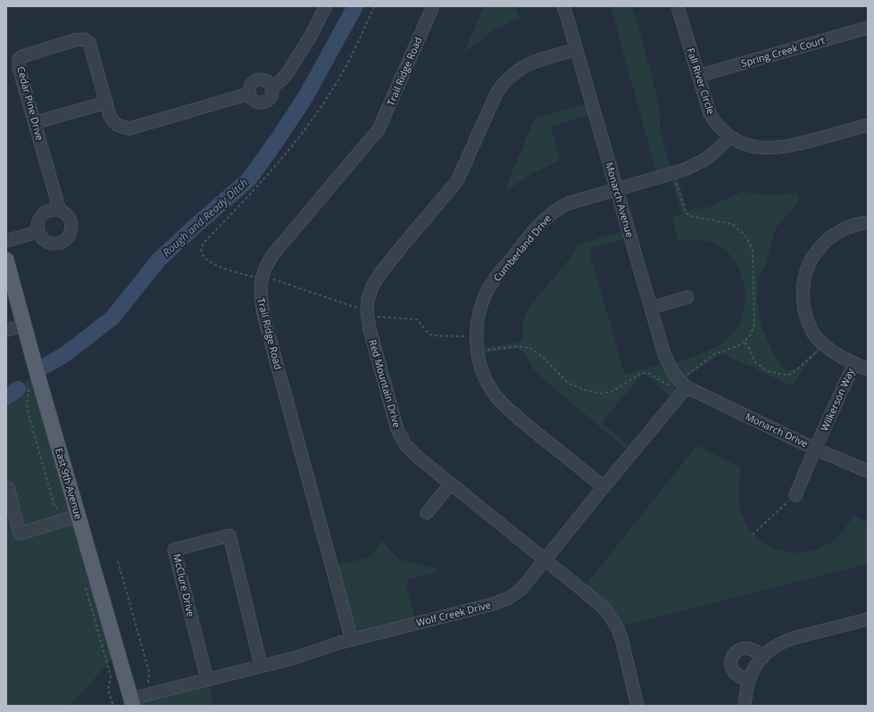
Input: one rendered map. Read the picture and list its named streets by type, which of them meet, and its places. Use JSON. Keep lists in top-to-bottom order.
{
  "streets": {
    "main road": ["East 9th Avenue"],
    "street": [
      "Spring Creek Court",
      "Trail Ridge Road",
      "Fall River Circle",
      "Cedar Pine Drive",
      "Monarch Avenue",
      "Cumberland Drive",
      "Red Mountain Drive",
      "Wilkerson Way",
      "Monarch Drive",
      "McClure Drive",
      "Wolf Creek Drive"
    ]
  },
  "crossings": [
    ["Spring Creek Court", "Fall River Circle"],
    ["Trail Ridge Road", "Wolf Creek Drive"],
    ["Fall River Circle", "Cumberland Drive"],
    ["Monarch Avenue", "Cumberland Drive"],
    ["Monarch Avenue", "Red Mountain Drive"],
    ["Monarch Avenue", "Monarch Drive"],
    ["Monarch Avenue", "Wolf Creek Drive"],
    ["Cumberland Drive", "Wolf Creek Drive"],
    ["Red Mountain Drive", "Wolf Creek Drive"],
    ["Wilkerson Way", "Monarch Drive"],
    ["Monarch Drive", "Wolf Creek Drive"],
    ["East 9th Avenue", "Wolf Creek Drive"],
    ["McClure Drive", "Wolf Creek Drive"]
  ],
  "water": ["Rough and Ready Ditch"]
}
